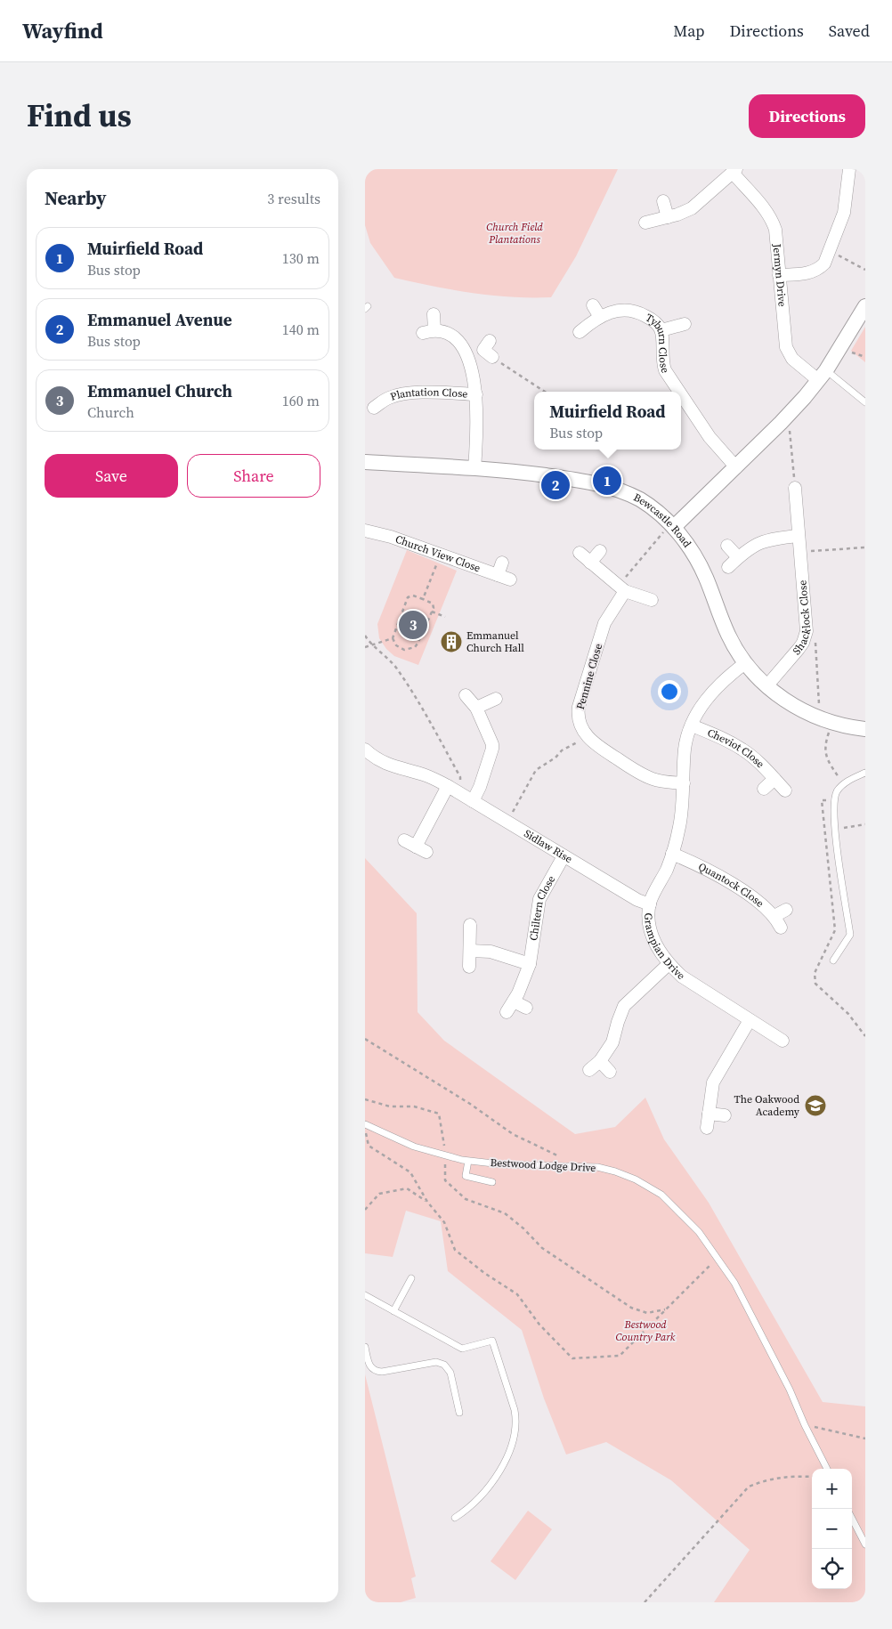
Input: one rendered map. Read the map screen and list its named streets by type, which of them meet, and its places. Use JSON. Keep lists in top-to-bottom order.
{
  "streets": {
    "street": [
      "Jermyn Drive",
      "Tyburn Close",
      "Plantation Close",
      "Bewcastle Road",
      "Church View Close",
      "Shacklock Close",
      "Pennine Close",
      "Cheviot Close",
      "Sidlaw Rise",
      "Quantock Close",
      "Chiltern Close",
      "Grampian Drive"
    ],
    "lane": ["Bestwood Lodge Drive"]
  },
  "crossings": [
    ["Bewcastle Road", "Shacklock Close"],
    ["Bewcastle Road", "Grampian Drive"],
    ["Pennine Close", "Grampian Drive"],
    ["Cheviot Close", "Grampian Drive"],
    ["Sidlaw Rise", "Chiltern Close"],
    ["Sidlaw Rise", "Grampian Drive"],
    ["Quantock Close", "Grampian Drive"]
  ],
  "parks": ["Church Field Plantations", "Bestwood Country Park"],
  "places": {
    "building": ["Emmanuel Church Hall"],
    "school or university": ["The Oakwood Academy"]
  },
  "page": {
    "header": "Wayfind",
    "nav": ["Map", "Directions", "Saved"],
    "title": "Find us",
    "buttons": [
      "Directions",
      ["Save", "Share"]
    ],
    "heading": ["Nearby", "3 results"],
    "list": [
      {
        "mark": "1",
        "name": "Muirfield Road",
        "note": "Bus stop",
        "value": "130 m"
      },
      {
        "mark": "2",
        "name": "Emmanuel Avenue",
        "note": "Bus stop",
        "value": "140 m"
      },
      {
        "mark": "3",
        "name": "Emmanuel Church",
        "note": "Church",
        "value": "160 m"
      }
    ],
    "popup": ["Muirfield Road", "Bus stop"],
    "pins": ["1", "2", "3"],
    "map_buttons": ["+", "−"]
  }
}
